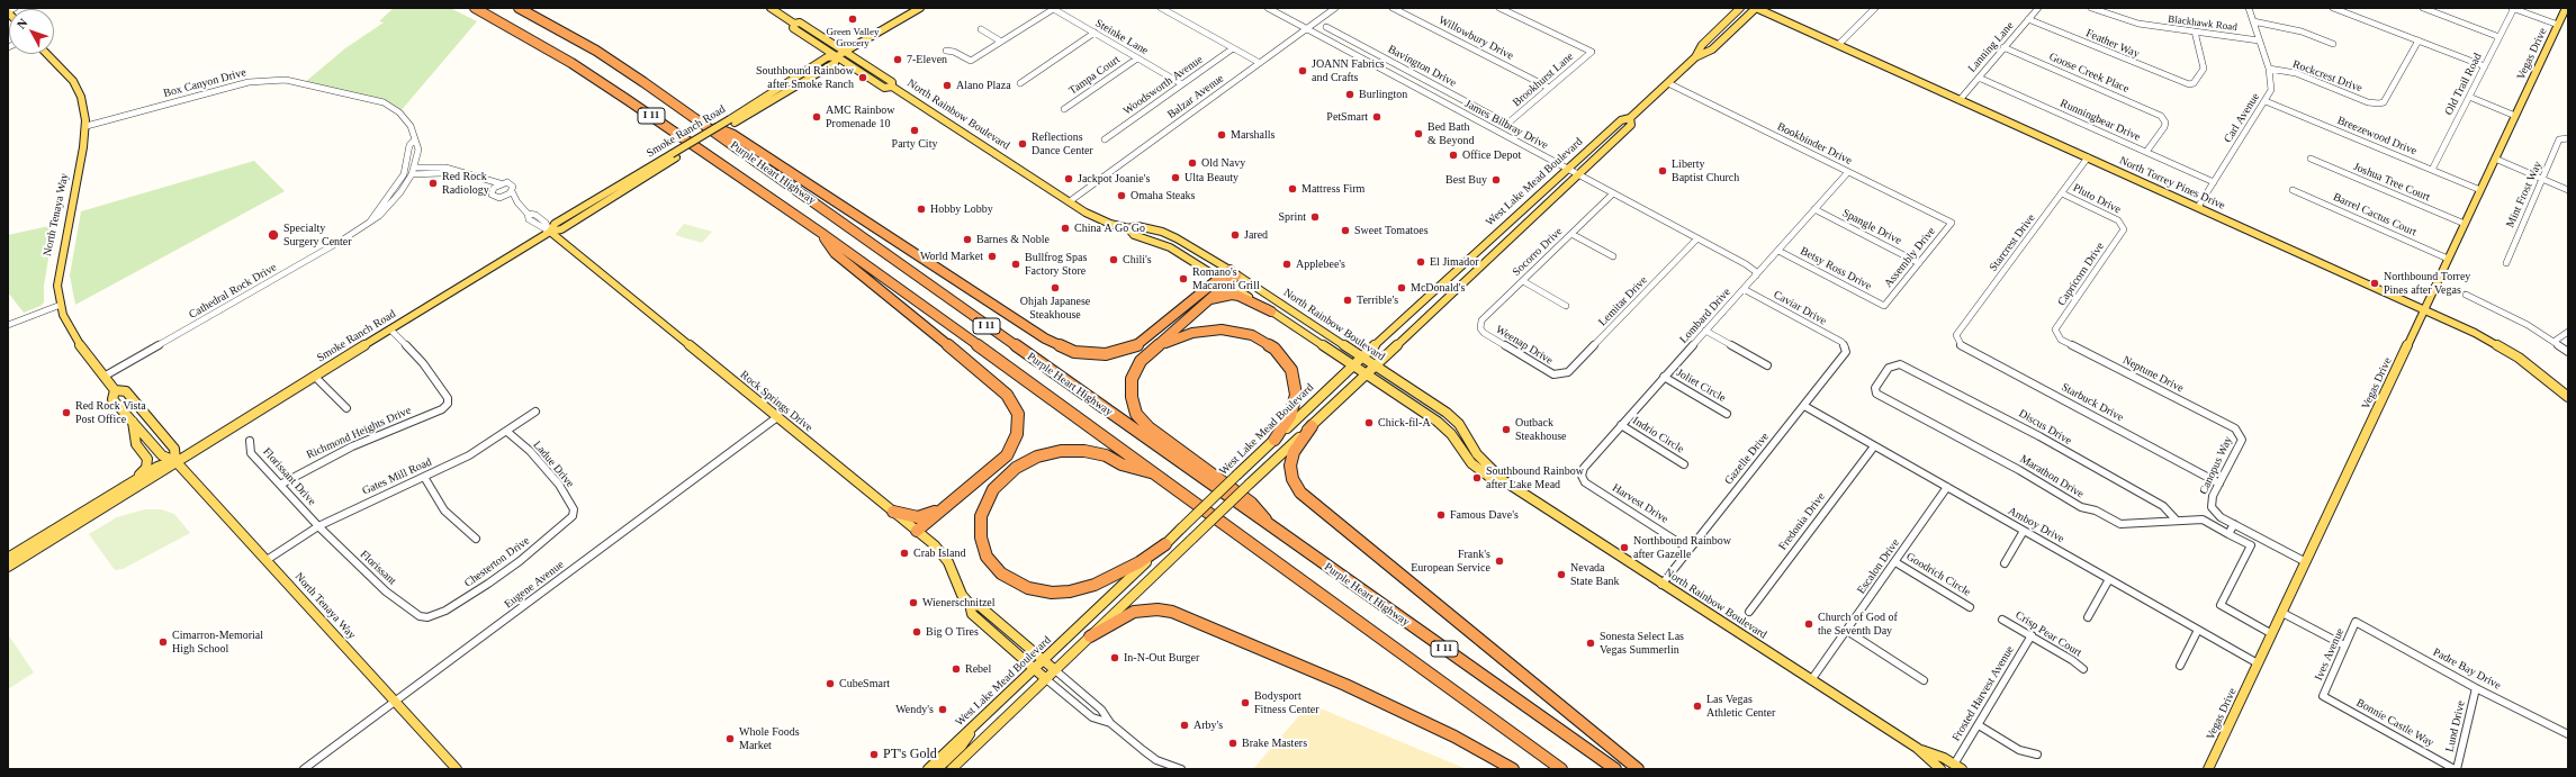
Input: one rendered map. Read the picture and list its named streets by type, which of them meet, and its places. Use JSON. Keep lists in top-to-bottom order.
{
  "streets": {
    "highway": ["I 11", "Purple Heart Highway"],
    "main road": [
      "Vegas Drive",
      "North Rainbow Boulevard",
      "Smoke Ranch Road",
      "West Lake Mead Boulevard",
      "North Torrey Pines Drive",
      "North Tenaya Way",
      "Rock Springs Drive"
    ],
    "street": [
      "Blackhawk Road",
      "Steinke Lane",
      "Willowbury Drive",
      "Feather Way",
      "Lanning Lane",
      "Bavington Drive",
      "Goose Creek Place",
      "Tampa Court",
      "Rockcrest Drive",
      "Brookhurst Lane",
      "Box Canyon Drive",
      "Old Trail Road",
      "Woodsworth Avenue",
      "Balzar Avenue",
      "Carl Avenue",
      "Runningbear Drive",
      "James Bilbray Drive",
      "Breezewood Drive",
      "Bookbinder Drive",
      "Joshua Tree Court",
      "Mint Frost Way",
      "Pluto Drive",
      "Barrel Cactus Court",
      "Spangle Drive",
      "Starcrest Drive",
      "Socorro Drive",
      "Assembly Drive",
      "Betsy Ross Drive",
      "Capricorn Drive",
      "Cathedral Rock Drive",
      "Lemitar Drive",
      "Caviar Drive",
      "Lombard Drive",
      "Weenap Drive",
      "Neptune Drive",
      "Joliet Circle",
      "Starbuck Drive",
      "Discus Drive",
      "Richmond Heights Drive",
      "Indrio Circle",
      "Gazelle Drive",
      "Ladue Drive",
      "Canopus Way",
      "Florissant Drive",
      "Gates Mill Road",
      "Marathon Drive",
      "Harvest Drive",
      "Fredonia Drive",
      "Amboy Drive",
      "Chesterton Drive",
      "Escalon Drive",
      "Florissant",
      "Goodrich Circle",
      "Eugene Avenue",
      "Crisp Pear Court",
      "Ives Avenue",
      "Padre Bay Drive",
      "Frosted Harvest Avenue",
      "Bonnie Castle Way",
      "Lund Drive"
    ]
  },
  "crossings": [
    ["Blackhawk Road", "Feather Way"],
    ["Blackhawk Road", "Carl Avenue"],
    ["Steinke Lane", "Tampa Court"],
    ["Steinke Lane", "Woodsworth Avenue"],
    ["Willowbury Drive", "Brookhurst Lane"],
    ["Feather Way", "Lanning Lane"],
    ["Lanning Lane", "Goose Creek Place"],
    ["Lanning Lane", "Runningbear Drive"],
    ["Lanning Lane", "North Torrey Pines Drive"],
    ["Vegas Drive", "Breezewood Drive"],
    ["Vegas Drive", "Joshua Tree Court"],
    ["Vegas Drive", "North Torrey Pines Drive"],
    ["Vegas Drive", "Barrel Cactus Court"],
    ["Vegas Drive", "Marathon Drive"],
    ["Vegas Drive", "Amboy Drive"],
    ["Bavington Drive", "Brookhurst Lane"],
    ["Goose Creek Place", "Runningbear Drive"],
    ["Rockcrest Drive", "Carl Avenue"],
    ["Box Canyon Drive", "North Tenaya Way"],
    ["Box Canyon Drive", "Cathedral Rock Drive"],
    ["Old Trail Road", "Breezewood Drive"],
    ["Balzar Avenue", "North Rainbow Boulevard"],
    ["Balzar Avenue", "James Bilbray Drive"],
    ["North Rainbow Boulevard", "Smoke Ranch Road"],
    ["North Rainbow Boulevard", "West Lake Mead Boulevard"],
    ["North Rainbow Boulevard", "Gazelle Drive"],
    ["North Rainbow Boulevard", "Escalon Drive"],
    ["North Rainbow Boulevard", "Frosted Harvest Avenue"],
    ["Carl Avenue", "Runningbear Drive"],
    ["Carl Avenue", "Breezewood Drive"],
    ["Carl Avenue", "North Torrey Pines Drive"],
    ["James Bilbray Drive", "West Lake Mead Boulevard"],
    ["James Bilbray Drive", "Socorro Drive"],
    ["James Bilbray Drive", "Lemitar Drive"],
    ["James Bilbray Drive", "Lombard Drive"],
    ["Smoke Ranch Road", "North Tenaya Way"],
    ["Smoke Ranch Road", "Rock Springs Drive"],
    ["Smoke Ranch Road", "Richmond Heights Drive"],
    ["Bookbinder Drive", "West Lake Mead Boulevard"],
    ["Bookbinder Drive", "Assembly Drive"],
    ["Bookbinder Drive", "Lombard Drive"],
    ["West Lake Mead Boulevard", "North Torrey Pines Drive"],
    ["West Lake Mead Boulevard", "Rock Springs Drive"],
    ["North Torrey Pines Drive", "Starcrest Drive"],
    ["Pluto Drive", "Starcrest Drive"],
    ["Pluto Drive", "Capricorn Drive"],
    ["North Tenaya Way", "Cathedral Rock Drive"],
    ["North Tenaya Way", "Gates Mill Road"],
    ["North Tenaya Way", "Eugene Avenue"],
    ["Spangle Drive", "Assembly Drive"],
    ["Spangle Drive", "Lombard Drive"],
    ["Starcrest Drive", "Starbuck Drive"],
    ["Socorro Drive", "Weenap Drive"],
    ["Assembly Drive", "Betsy Ross Drive"],
    ["Betsy Ross Drive", "Lombard Drive"],
    ["Capricorn Drive", "Neptune Drive"],
    ["Lemitar Drive", "Weenap Drive"],
    ["Caviar Drive", "Lombard Drive"],
    ["Caviar Drive", "Gazelle Drive"],
    ["Lombard Drive", "Joliet Circle"],
    ["Lombard Drive", "Indrio Circle"],
    ["Lombard Drive", "Harvest Drive"],
    ["Neptune Drive", "Canopus Way"],
    ["Rock Springs Drive", "Eugene Avenue"],
    ["Starbuck Drive", "Canopus Way"],
    ["Discus Drive", "Marathon Drive"],
    ["Richmond Heights Drive", "Florissant Drive"],
    ["Gazelle Drive", "Harvest Drive"],
    ["Gazelle Drive", "Amboy Drive"],
    ["Ladue Drive", "Gates Mill Road"],
    ["Ladue Drive", "Chesterton Drive"],
    ["Florissant Drive", "Gates Mill Road"],
    ["Florissant Drive", "Florissant"],
    ["Gates Mill Road", "Florissant"],
    ["Fredonia Drive", "Amboy Drive"],
    ["Amboy Drive", "Escalon Drive"],
    ["Chesterton Drive", "Florissant"],
    ["Escalon Drive", "Goodrich Circle"],
    ["Crisp Pear Court", "Frosted Harvest Avenue"],
    ["Ives Avenue", "Padre Bay Drive"],
    ["Ives Avenue", "Bonnie Castle Way"],
    ["Padre Bay Drive", "Lund Drive"],
    ["Bonnie Castle Way", "Lund Drive"]
  ],
  "places": [
    "Green Valley Grocery",
    "7-Eleven",
    "JOANN Fabrics and Crafts",
    "Southbound Rainbow after Smoke Ranch",
    "Alano Plaza",
    "Burlington",
    "AMC Rainbow Promenade 10",
    "PetSmart",
    "Party City",
    "Bed Bath & Beyond",
    "Marshalls",
    "Reflections Dance Center",
    "Office Depot",
    "Old Navy",
    "Liberty Baptist Church",
    "Ulta Beauty",
    "Jackpot Joanie's",
    "Best Buy",
    "Red Rock Radiology",
    "Mattress Firm",
    "Omaha Steaks",
    "Hobby Lobby",
    "Sprint",
    "China A Go Go",
    "Sweet Tomatoes",
    "Specialty Surgery Center",
    "Jared",
    "Barnes & Noble",
    "World Market",
    "Chili's",
    "El Jimador",
    "Bullfrog Spas Factory Store",
    "Applebee's",
    "Romano's Macaroni Grill",
    "Northbound Torrey Pines after Vegas",
    "Ohjah Japanese Steakhouse",
    "McDonald's",
    "Terrible's",
    "Red Rock Vista Post Office",
    "Chick-fil-A",
    "Outback Steakhouse",
    "Southbound Rainbow after Lake Mead",
    "Famous Dave's",
    "Northbound Rainbow after Gazelle",
    "Crab Island",
    "Frank's European Service",
    "Nevada State Bank",
    "Wienerschnitzel",
    "Church of God of the Seventh Day",
    "Big O Tires",
    "Cimarron-Memorial High School",
    "Sonesta Select Las Vegas Summerlin",
    "In-N-Out Burger",
    "Rebel",
    "CubeSmart",
    "Bodysport Fitness Center",
    "Las Vegas Athletic Center",
    "Wendy's",
    "Arby's",
    "Whole Foods Market",
    "Brake Masters",
    "PT's Gold"
  ],
  "north": "top left"
}
